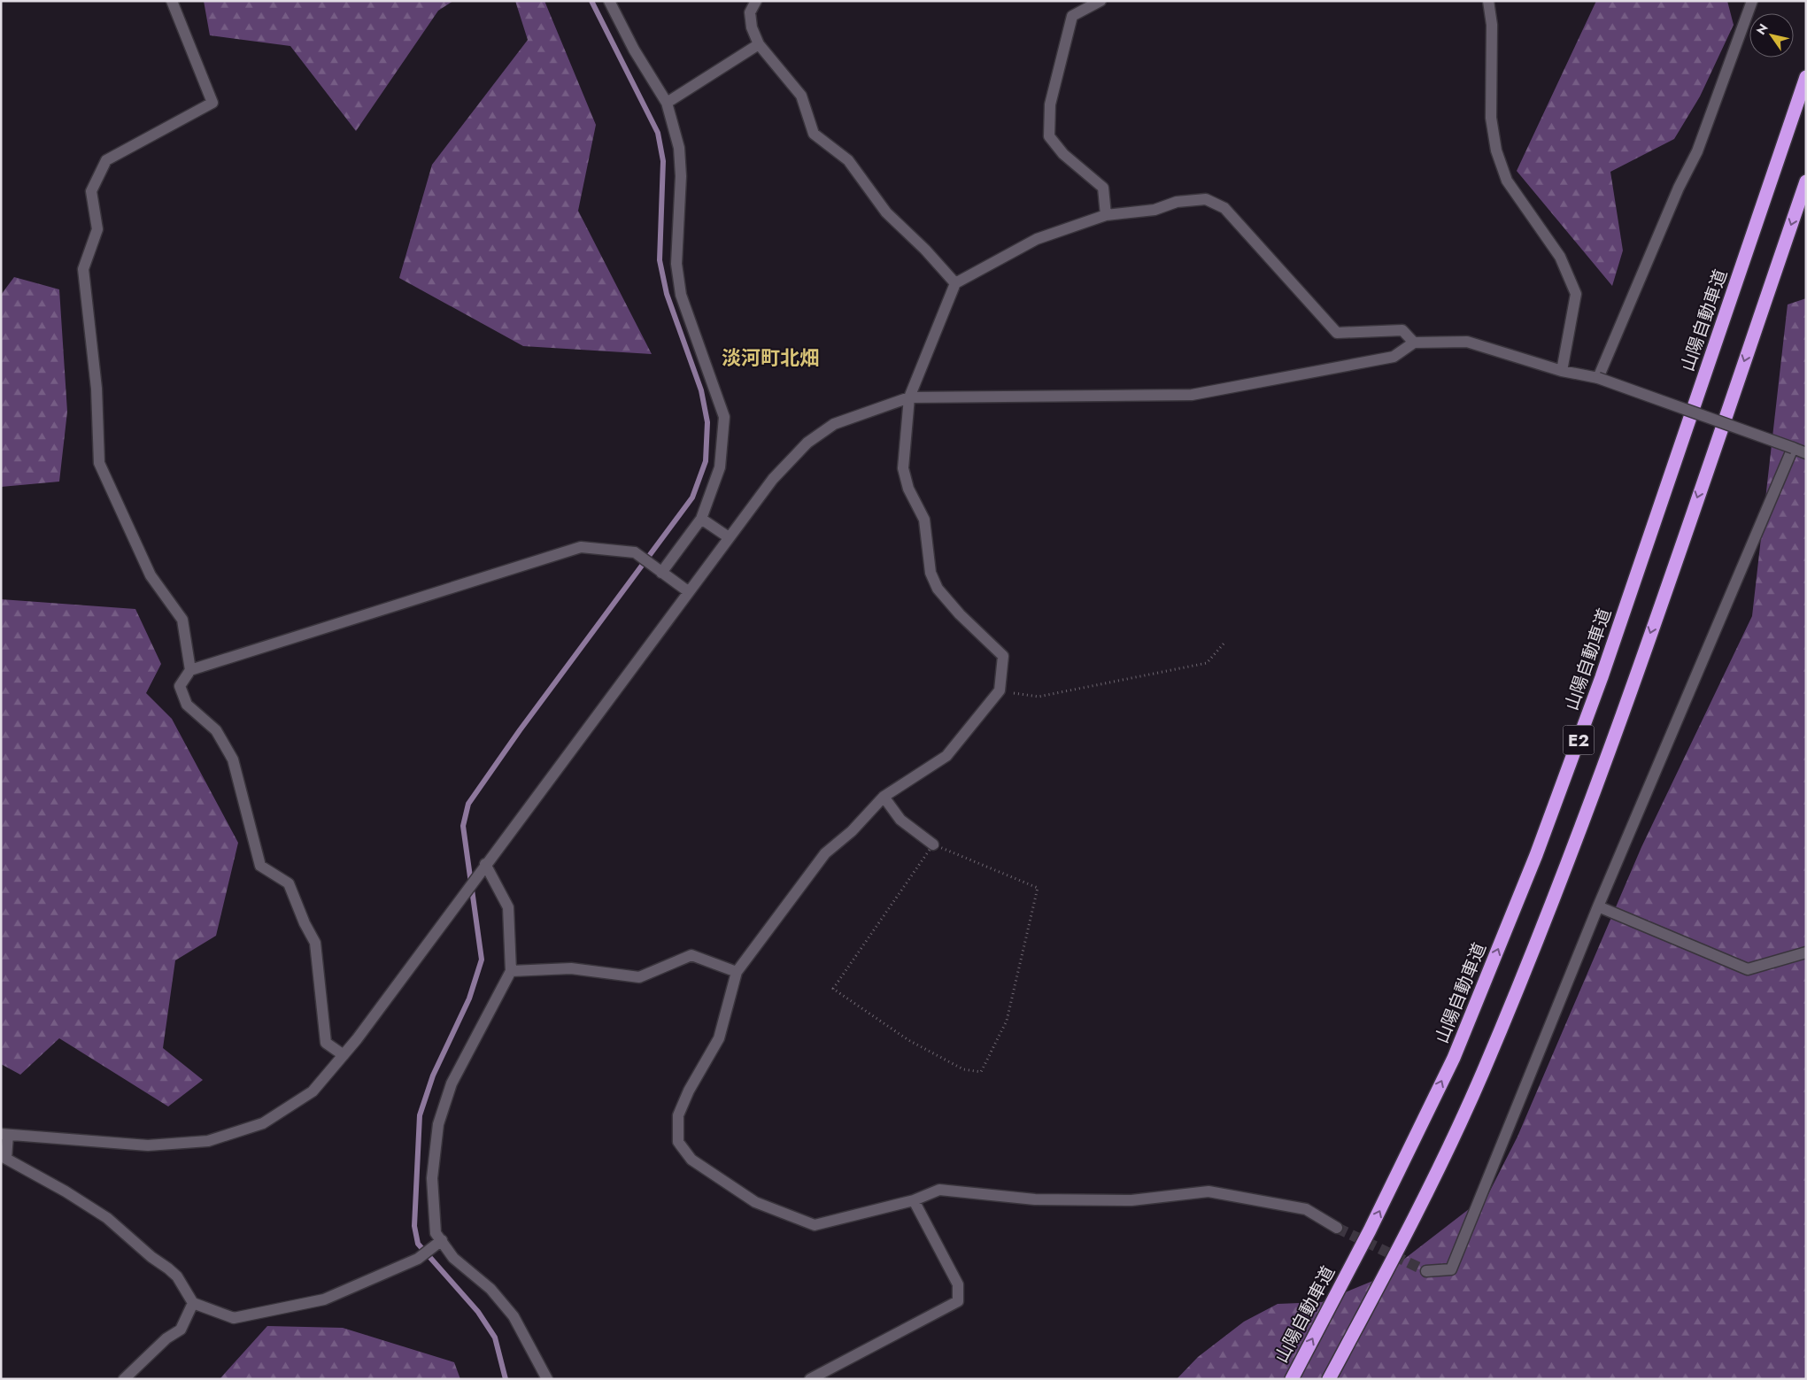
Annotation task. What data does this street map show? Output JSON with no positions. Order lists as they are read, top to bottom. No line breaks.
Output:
{"streets":{"highway":["山陽自動車道","E2"]},"districts":["淡河町北畑"],"north":"top left"}
